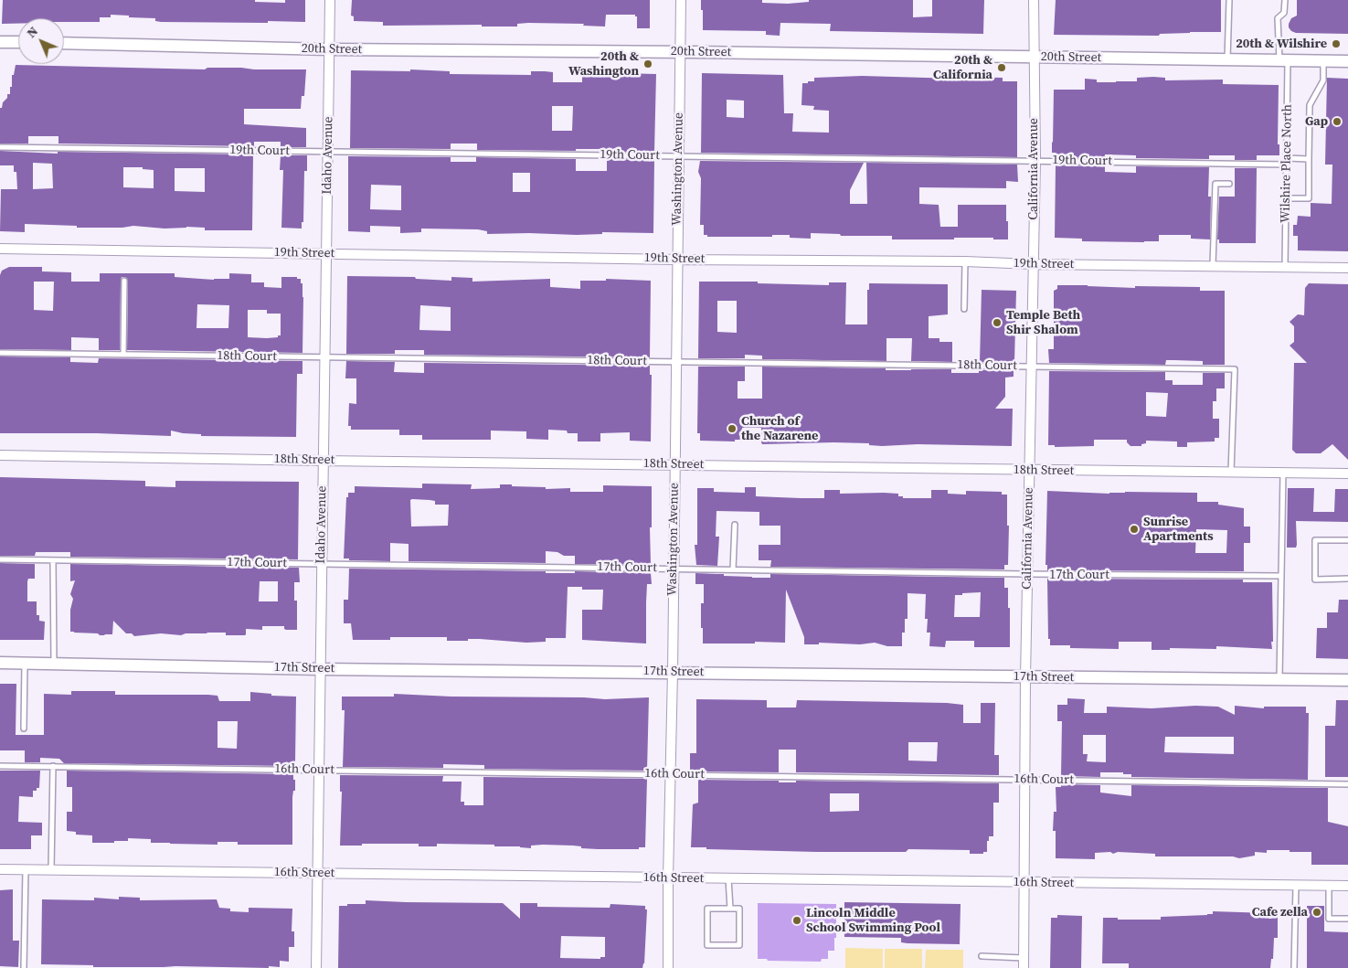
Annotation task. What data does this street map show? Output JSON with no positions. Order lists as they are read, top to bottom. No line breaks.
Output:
{"streets":{"street":["20th Street","Idaho Avenue","Washington Avenue","California Avenue","19th Street","18th Street","17th Street","16th Street"],"lane":["19th Court","Wilshire Place North","18th Court","17th Court","16th Court"]},"crossings":[["20th Street","Idaho Avenue"],["20th Street","Wilshire Place North"],["20th Street","Washington Avenue"],["20th Street","California Avenue"],["19th Court","Idaho Avenue"],["19th Court","Wilshire Place North"],["19th Court","Washington Avenue"],["19th Court","California Avenue"],["Idaho Avenue","19th Street"],["Idaho Avenue","18th Court"],["Idaho Avenue","18th Street"],["Idaho Avenue","17th Court"],["Idaho Avenue","17th Street"],["Idaho Avenue","16th Court"],["Idaho Avenue","16th Street"],["Wilshire Place North","19th Street"],["Washington Avenue","19th Street"],["Washington Avenue","18th Court"],["Washington Avenue","18th Street"],["Washington Avenue","17th Court"],["Washington Avenue","17th Street"],["Washington Avenue","16th Court"],["Washington Avenue","16th Street"],["California Avenue","19th Street"],["California Avenue","18th Court"],["California Avenue","18th Street"],["California Avenue","17th Court"],["California Avenue","17th Street"],["California Avenue","16th Court"],["California Avenue","16th Street"],["18th Court","18th Street"]],"places":["20th & Wilshire","20th & Washington","20th & California","Gap","Temple Beth Shir Shalom","Church of the Nazarene","Sunrise Apartments","Cafe zella","Lincoln Middle School Swimming Pool"],"north":"top left"}
